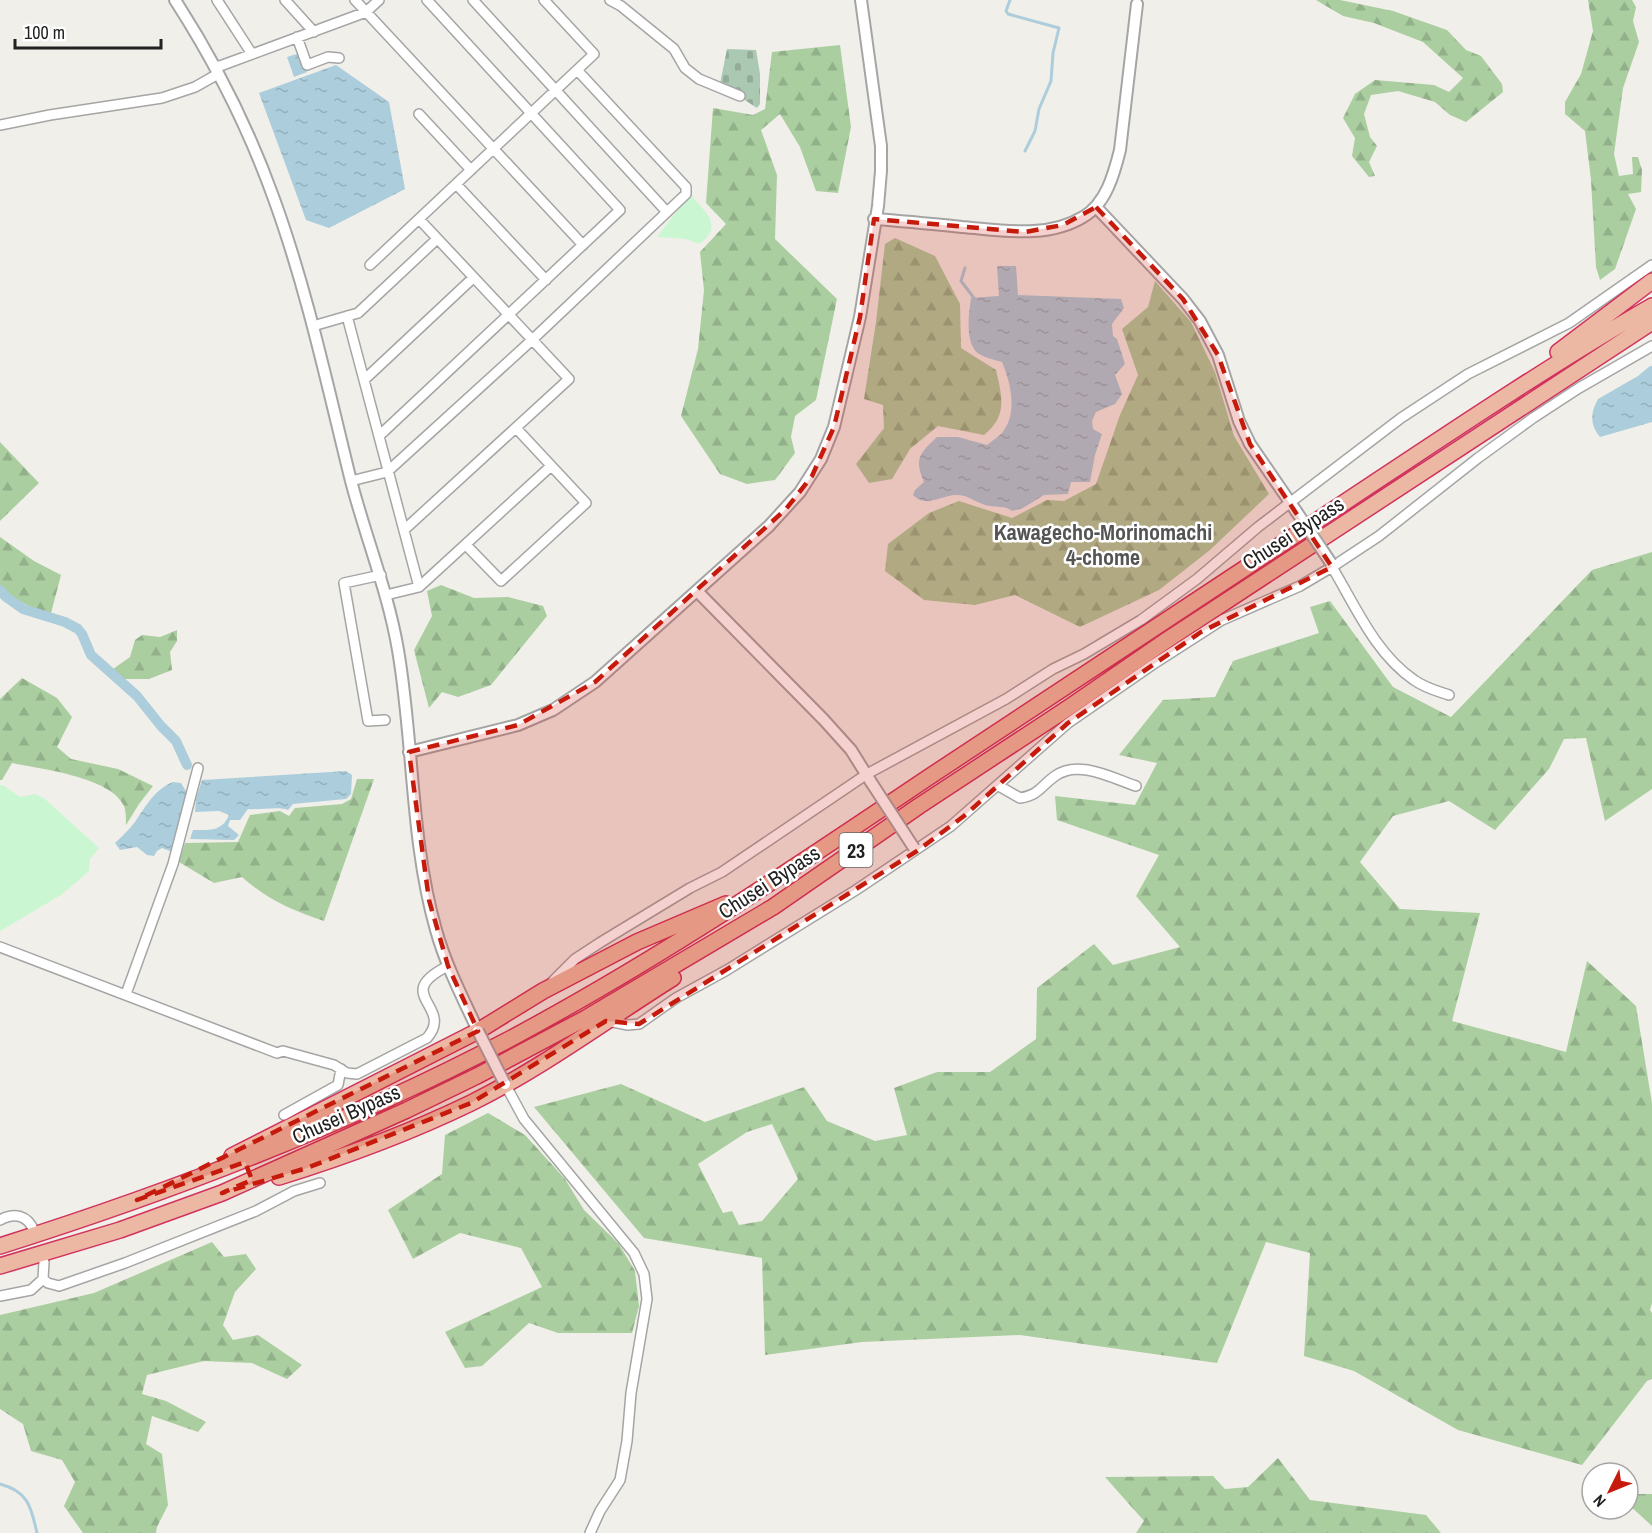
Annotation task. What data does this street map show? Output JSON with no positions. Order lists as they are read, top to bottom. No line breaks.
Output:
{"streets":{"highway":["Chusei Bypass","23"]},"districts":["Kawagecho-Morinomachi 4-chome"],"scale_bar":"100 m","north":"bottom left"}
